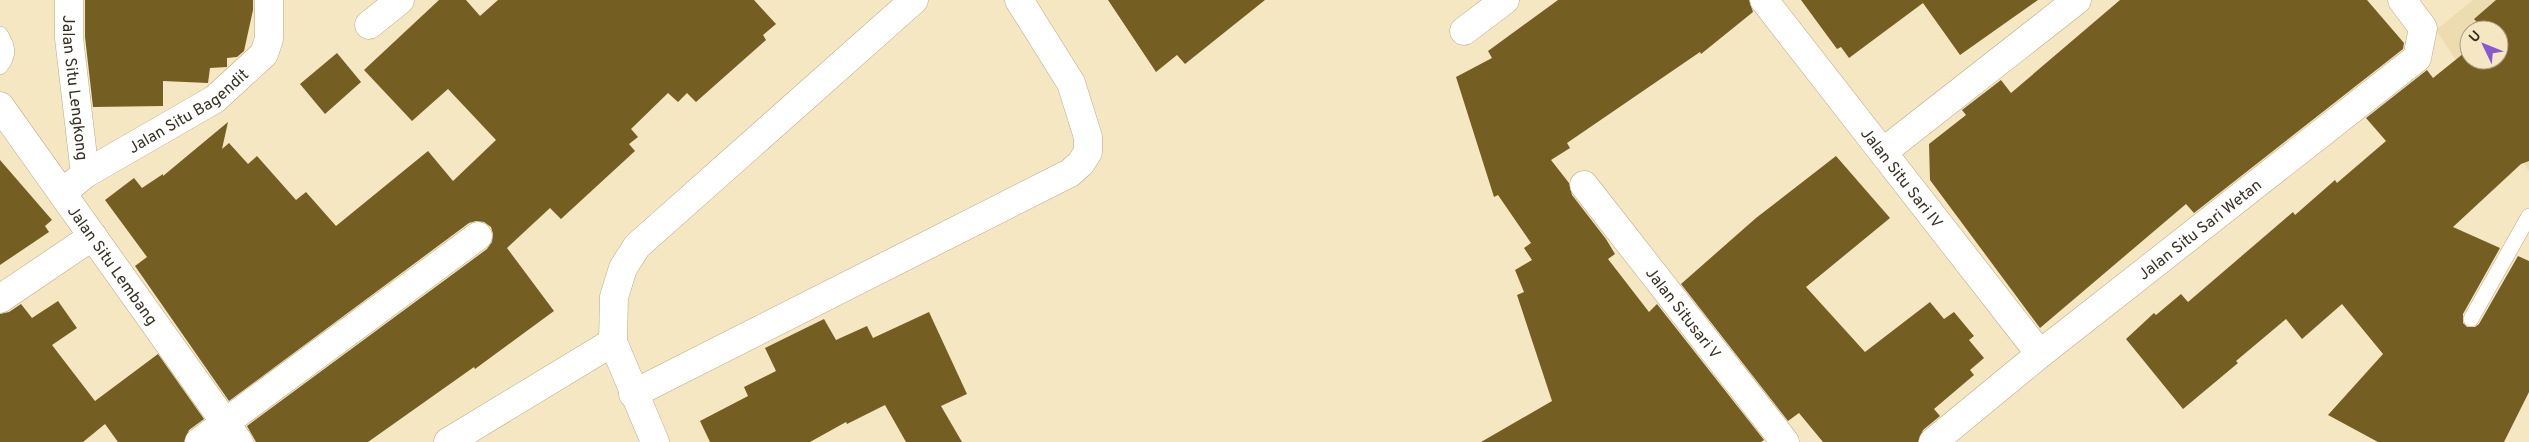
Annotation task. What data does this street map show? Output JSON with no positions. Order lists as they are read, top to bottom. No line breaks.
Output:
{"streets":{"street":["Jalan Situ Lengkong","Jalan Situ Bagendit","Jalan Situ Sari IV","Jalan Situ Sari Wetan","Jalan Situ Lembang","Jalan Situsari V"]},"crossings":[["Jalan Situ Lengkong","Jalan Situ Bagendit"],["Jalan Situ Bagendit","Jalan Situ Lembang"],["Jalan Situ Sari IV","Jalan Situ Sari Wetan"]],"north":"top left"}
